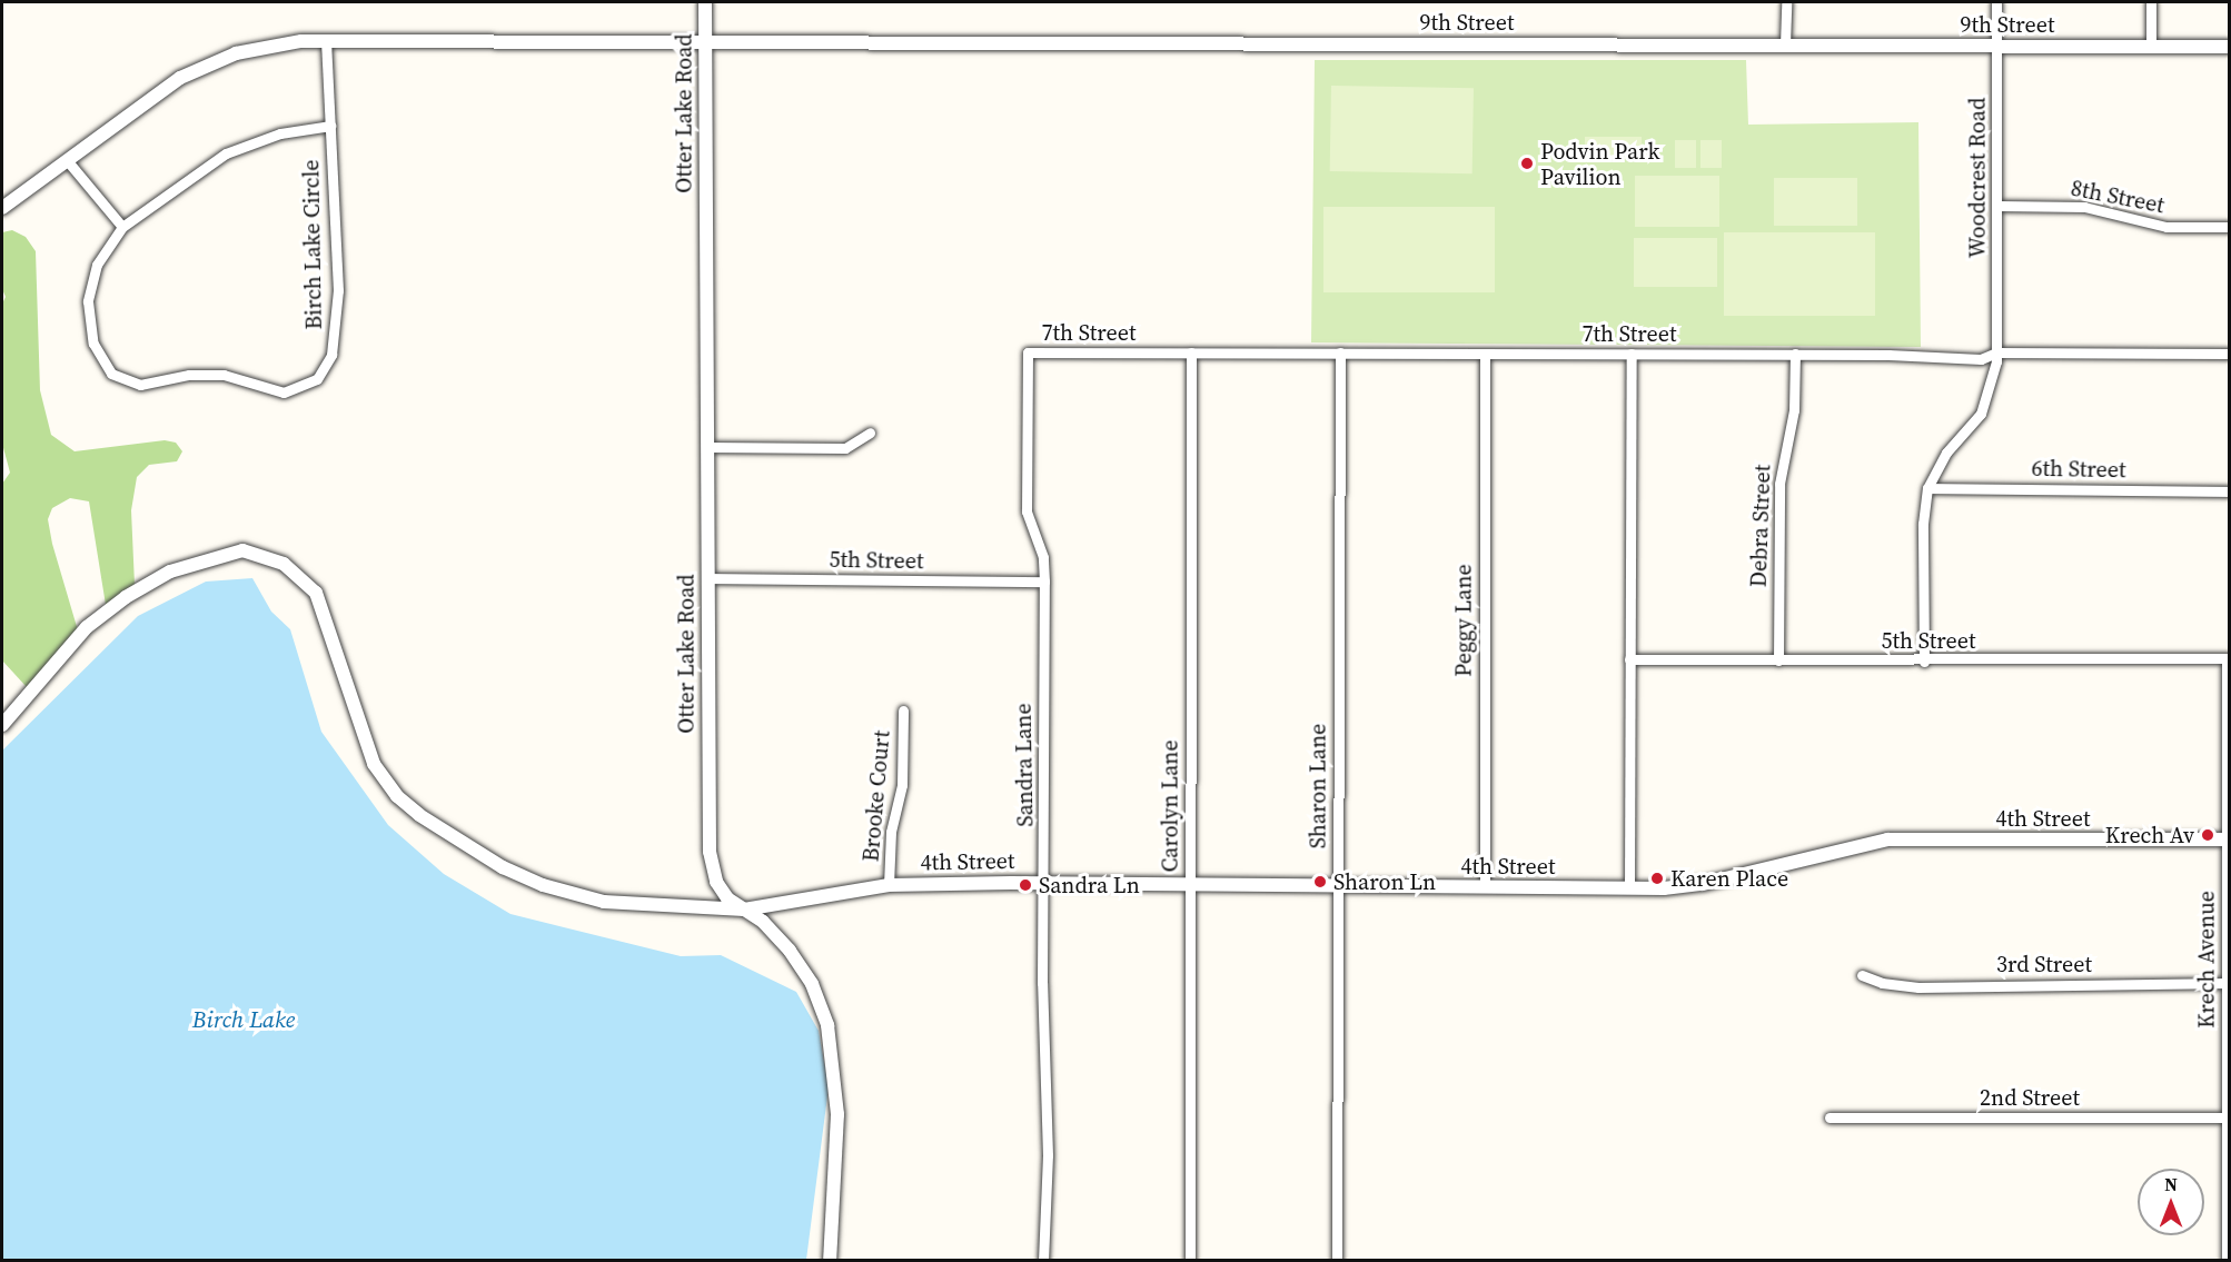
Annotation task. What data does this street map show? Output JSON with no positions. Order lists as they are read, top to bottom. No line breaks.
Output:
{"streets":{"street":["9th Street","Otter Lake Road","Woodcrest Road","8th Street","Birch Lake Circle","7th Street","6th Street","Debra Street","5th Street","Peggy Lane","Sandra Lane","Sharon Lane","Brooke Court","Carolyn Lane","4th Street","Krech Avenue","3rd Street","2nd Street"]},"crossings":[["9th Street","Otter Lake Road"],["9th Street","Woodcrest Road"],["9th Street","Birch Lake Circle"],["Otter Lake Road","5th Street"],["Otter Lake Road","4th Street"],["Woodcrest Road","8th Street"],["Woodcrest Road","7th Street"],["Woodcrest Road","6th Street"],["7th Street","Debra Street"],["7th Street","Peggy Lane"],["7th Street","Sandra Lane"],["7th Street","Sharon Lane"],["7th Street","Carolyn Lane"],["Debra Street","5th Street"],["5th Street","Sandra Lane"],["5th Street","Krech Avenue"],["Peggy Lane","4th Street"],["Sandra Lane","4th Street"],["Sharon Lane","4th Street"],["Brooke Court","4th Street"],["Carolyn Lane","4th Street"],["4th Street","Krech Avenue"],["Krech Avenue","3rd Street"],["Krech Avenue","2nd Street"]],"water":["Birch Lake"],"places":["Podvin Park Pavilion","Krech Av","Karen Place","Sharon Ln","Sandra Ln"],"north":"top"}
